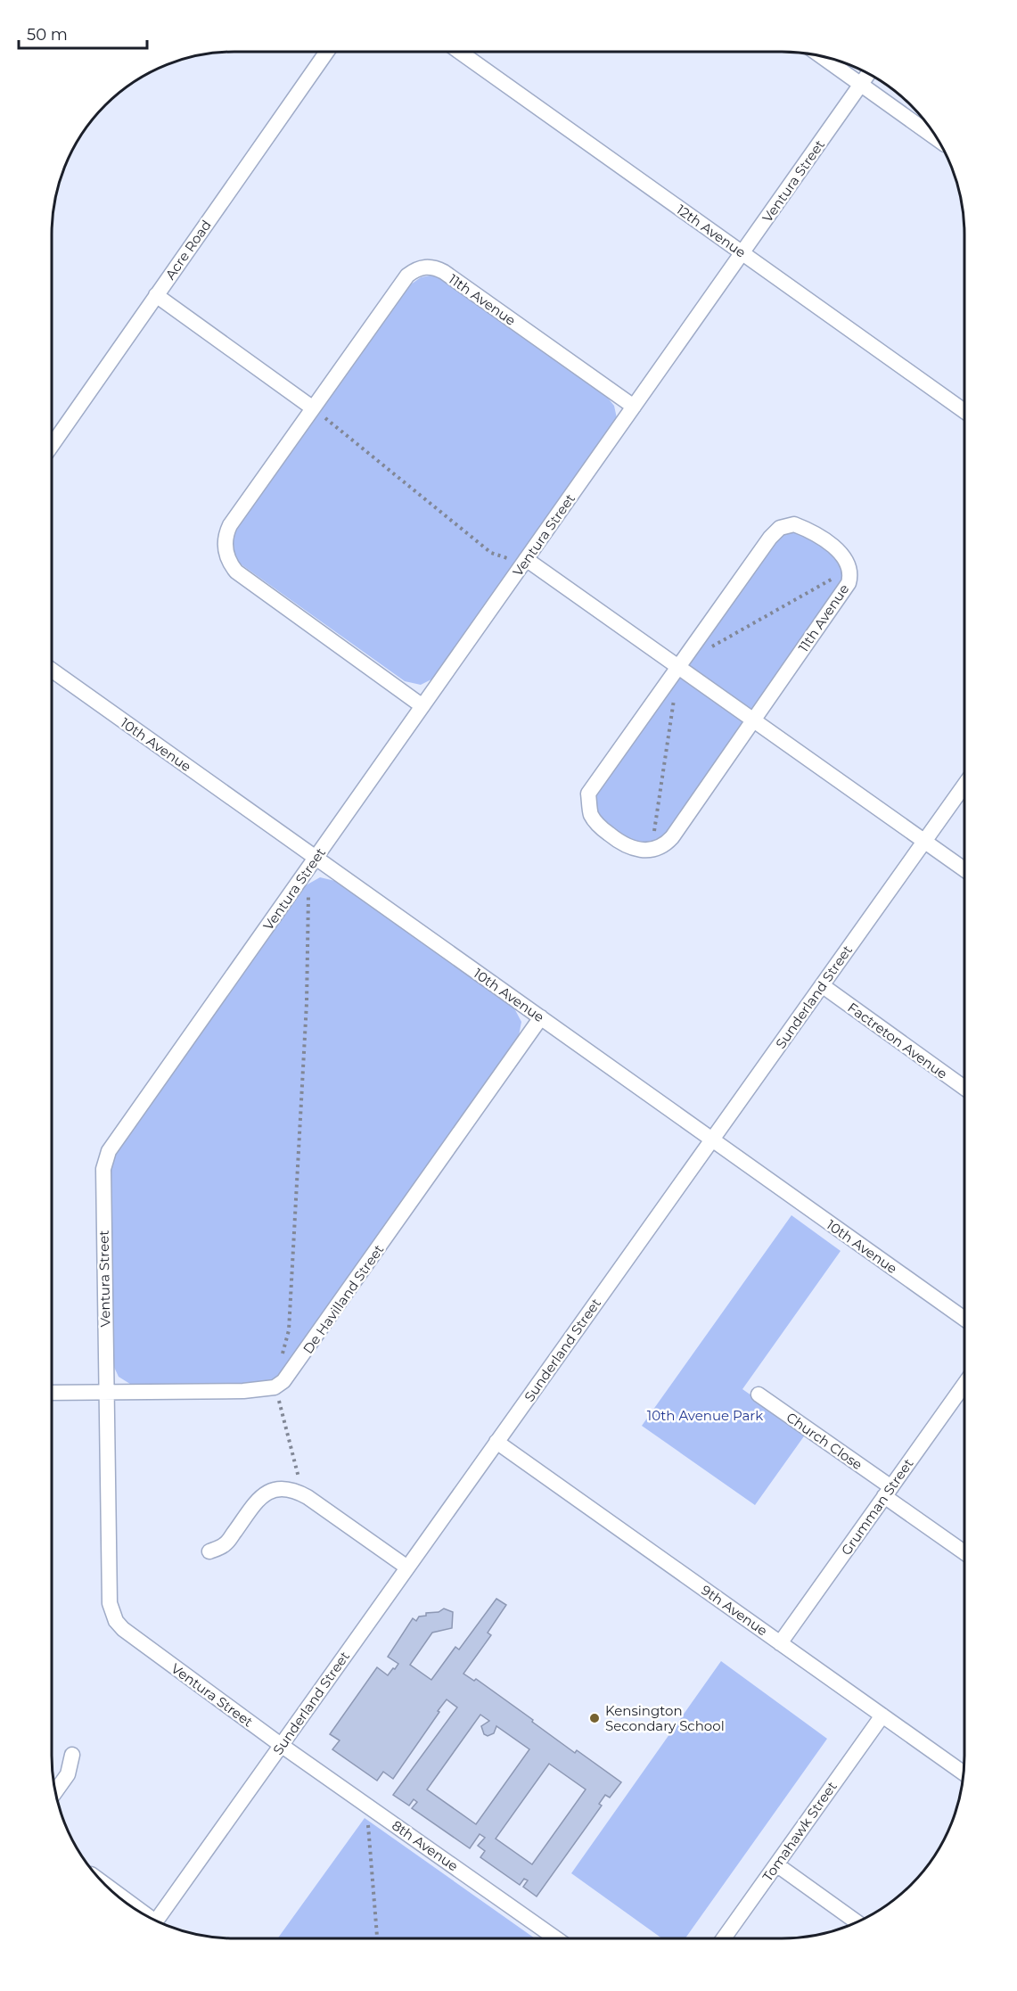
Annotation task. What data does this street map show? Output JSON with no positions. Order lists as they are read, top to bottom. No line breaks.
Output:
{"streets":{"street":["Ventura Street","12th Avenue","Acre Road","11th Avenue","10th Avenue","Sunderland Street","Factreton Avenue","De Havilland Street","Church Close","Grumman Street","9th Avenue","Tomahawk Street","8th Avenue"]},"crossings":[["Ventura Street","12th Avenue"],["Ventura Street","11th Avenue"],["Ventura Street","10th Avenue"],["Ventura Street","Sunderland Street"],["Ventura Street","8th Avenue"],["10th Avenue","Sunderland Street"],["10th Avenue","De Havilland Street"],["Sunderland Street","Factreton Avenue"],["Sunderland Street","9th Avenue"],["Sunderland Street","8th Avenue"],["Church Close","Grumman Street"],["Grumman Street","9th Avenue"],["9th Avenue","Tomahawk Street"]],"parks":["10th Avenue Park"],"places":["Kensington Secondary School"],"scale_bar":"50 m"}
